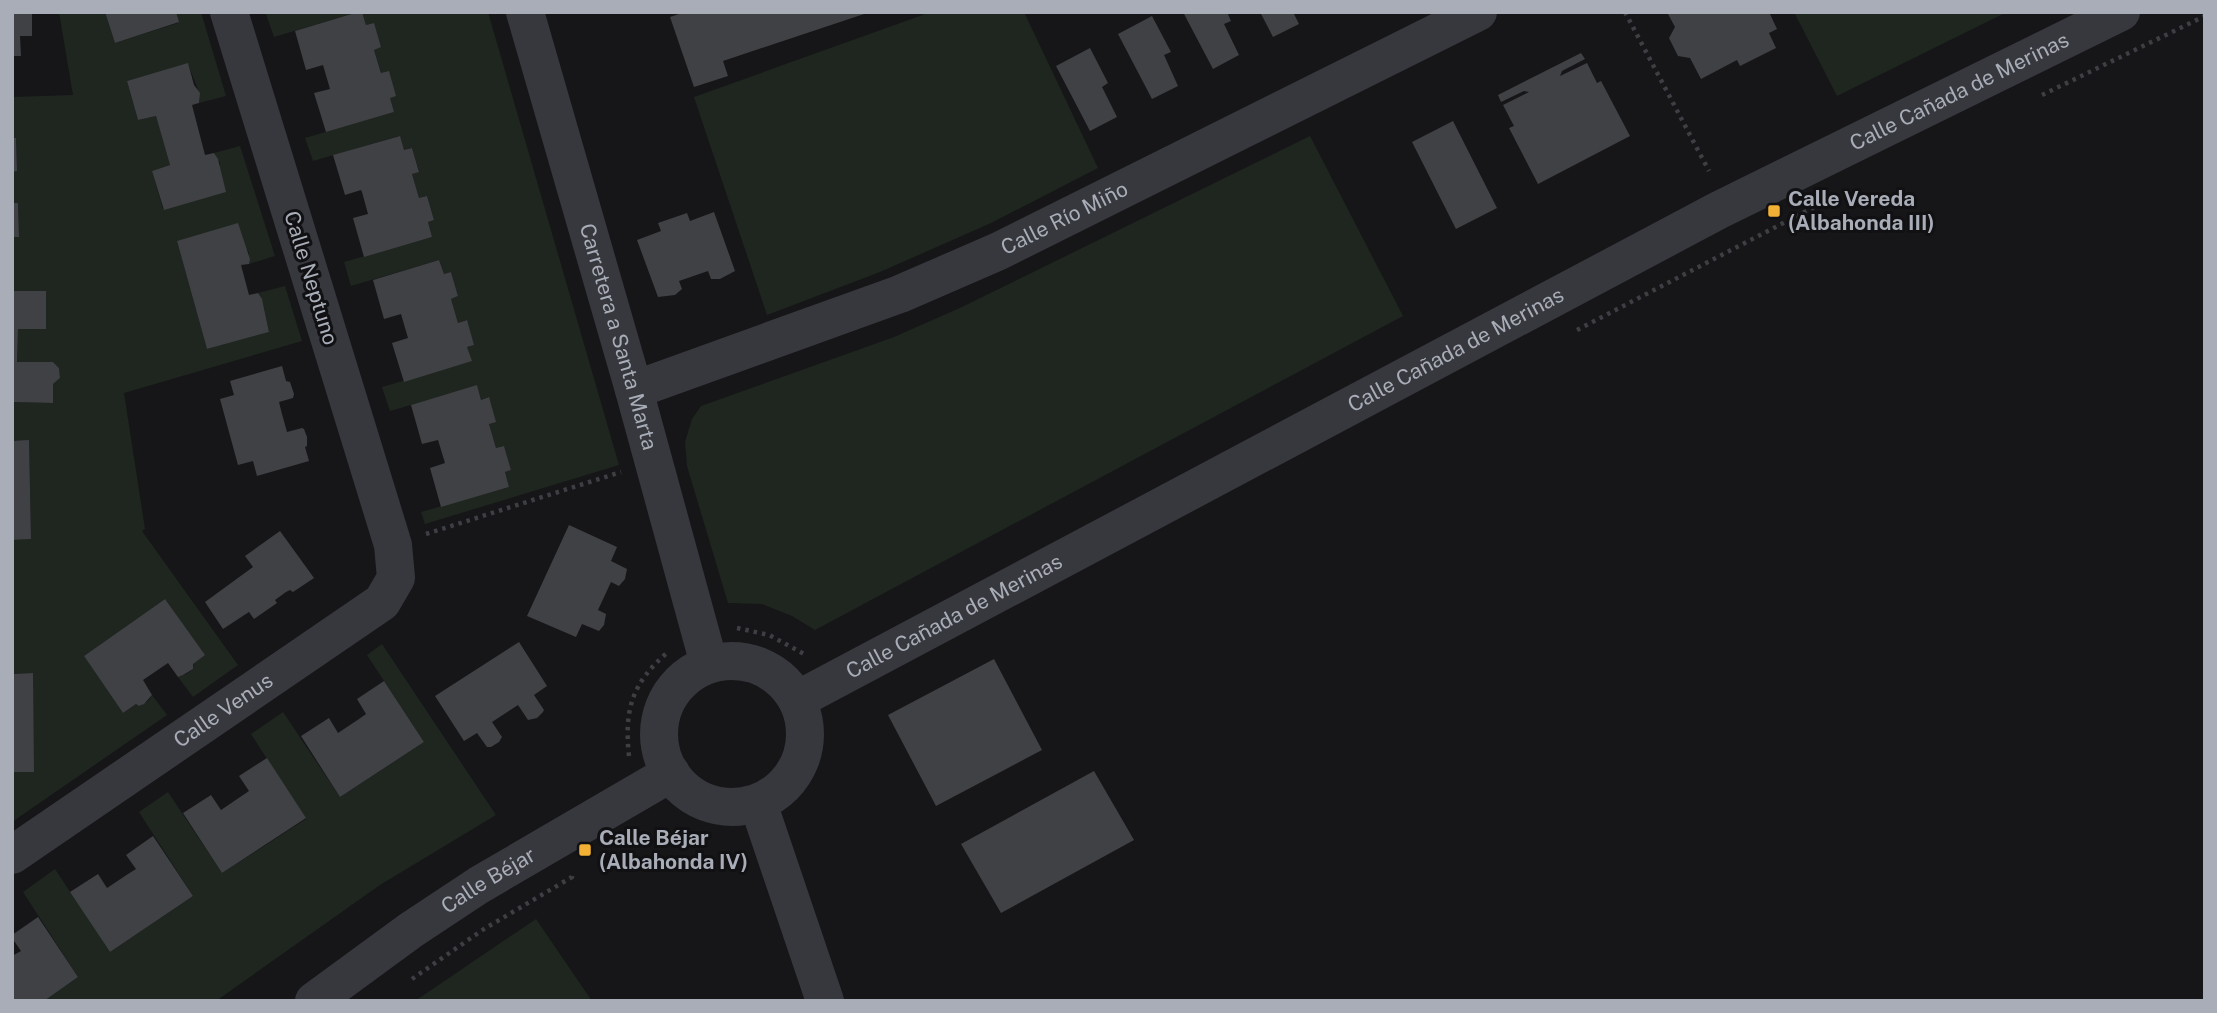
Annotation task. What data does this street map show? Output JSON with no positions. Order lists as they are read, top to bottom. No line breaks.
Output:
{"streets":{"street":["Calle Cañada de Merinas","Calle Río Miño","Calle Neptuno","Carretera a Santa Marta","Calle Venus","Calle Béjar"]},"crossings":[["Calle Cañada de Merinas","Carretera a Santa Marta"],["Calle Cañada de Merinas","Calle Béjar"],["Calle Río Miño","Carretera a Santa Marta"],["Calle Neptuno","Calle Venus"],["Carretera a Santa Marta","Calle Béjar"]],"places":{"transit":["Calle Vereda (Albahonda III)","Calle Béjar (Albahonda IV)"]}}
